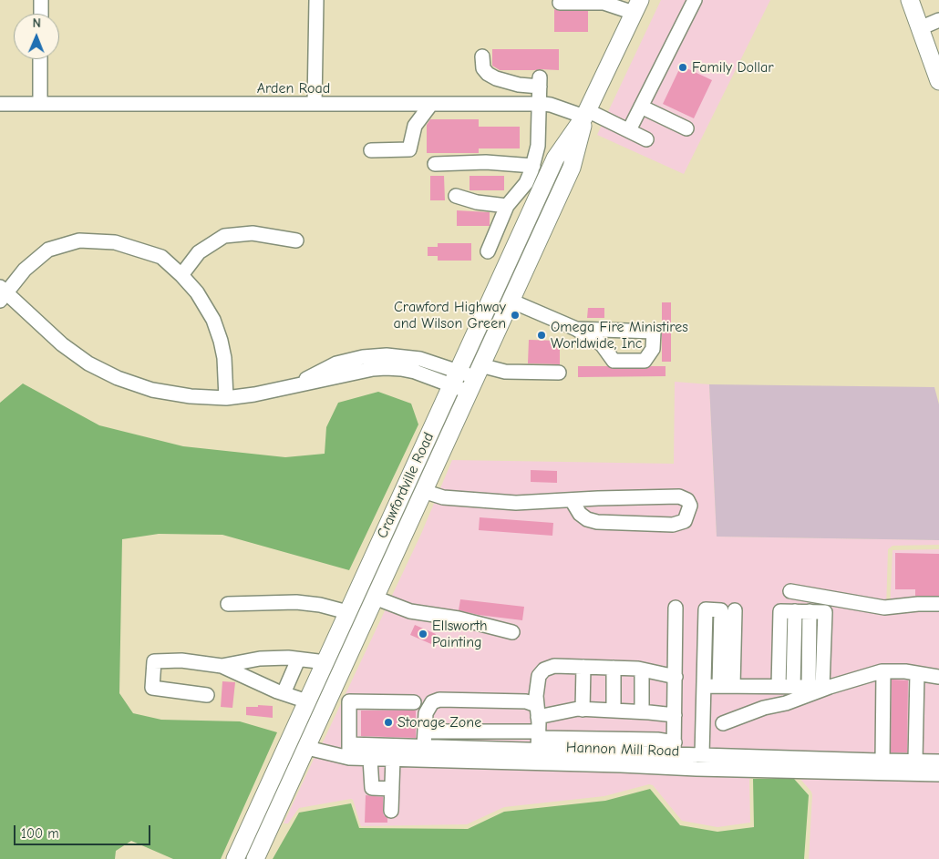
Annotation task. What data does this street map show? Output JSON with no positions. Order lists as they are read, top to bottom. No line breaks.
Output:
{"streets":{"main road":["Crawfordville Road"],"street":["Arden Road","Hannon Mill Road"]},"crossings":[["Arden Road","Crawfordville Road"],["Crawfordville Road","Hannon Mill Road"]],"places":["Family Dollar","Crawford Highway and Wilson Green","Omega Fire Ministires Worldwide, Inc","Ellsworth Painting","Storage Zone"],"scale_bar":"100 m","north":"top"}
